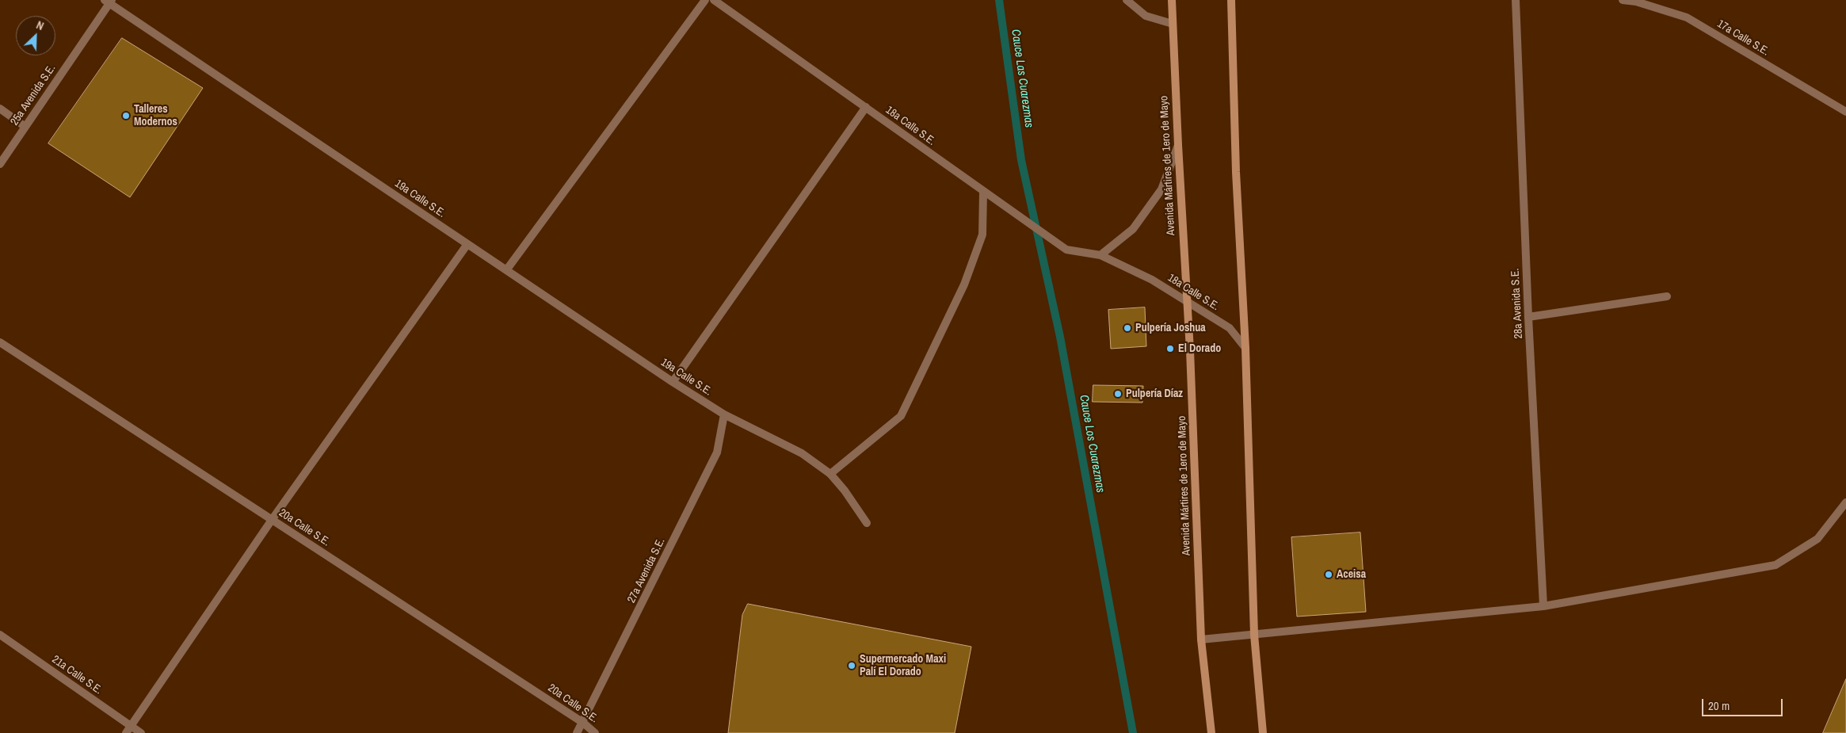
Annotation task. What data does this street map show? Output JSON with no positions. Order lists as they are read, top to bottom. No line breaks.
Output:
{"streets":{"main road":["Avenida Mártires de 1ero de Mayo"],"street":["17a Calle S.E.","25a Avenida S.E.","18a Calle S.E.","19a Calle S.E.","28a Avenida S.E.","20a Calle S.E.","27a Avenida S.E.","21a Calle S.E."]},"crossings":[["25a Avenida S.E.","19a Calle S.E."],["18a Calle S.E.","Avenida Mártires de 1ero de Mayo"],["19a Calle S.E.","27a Avenida S.E."],["20a Calle S.E.","27a Avenida S.E."]],"water":["Cauce Las Cuarezmas","Cauce Los Cuarezmas"],"places":["Talleres Modernos","Pulpería Joshua","El Dorado","Pulpería Díaz","Aceisa","Supermercado Maxi Palí El Dorado"],"scale_bar":"20 m","north":"top right"}
